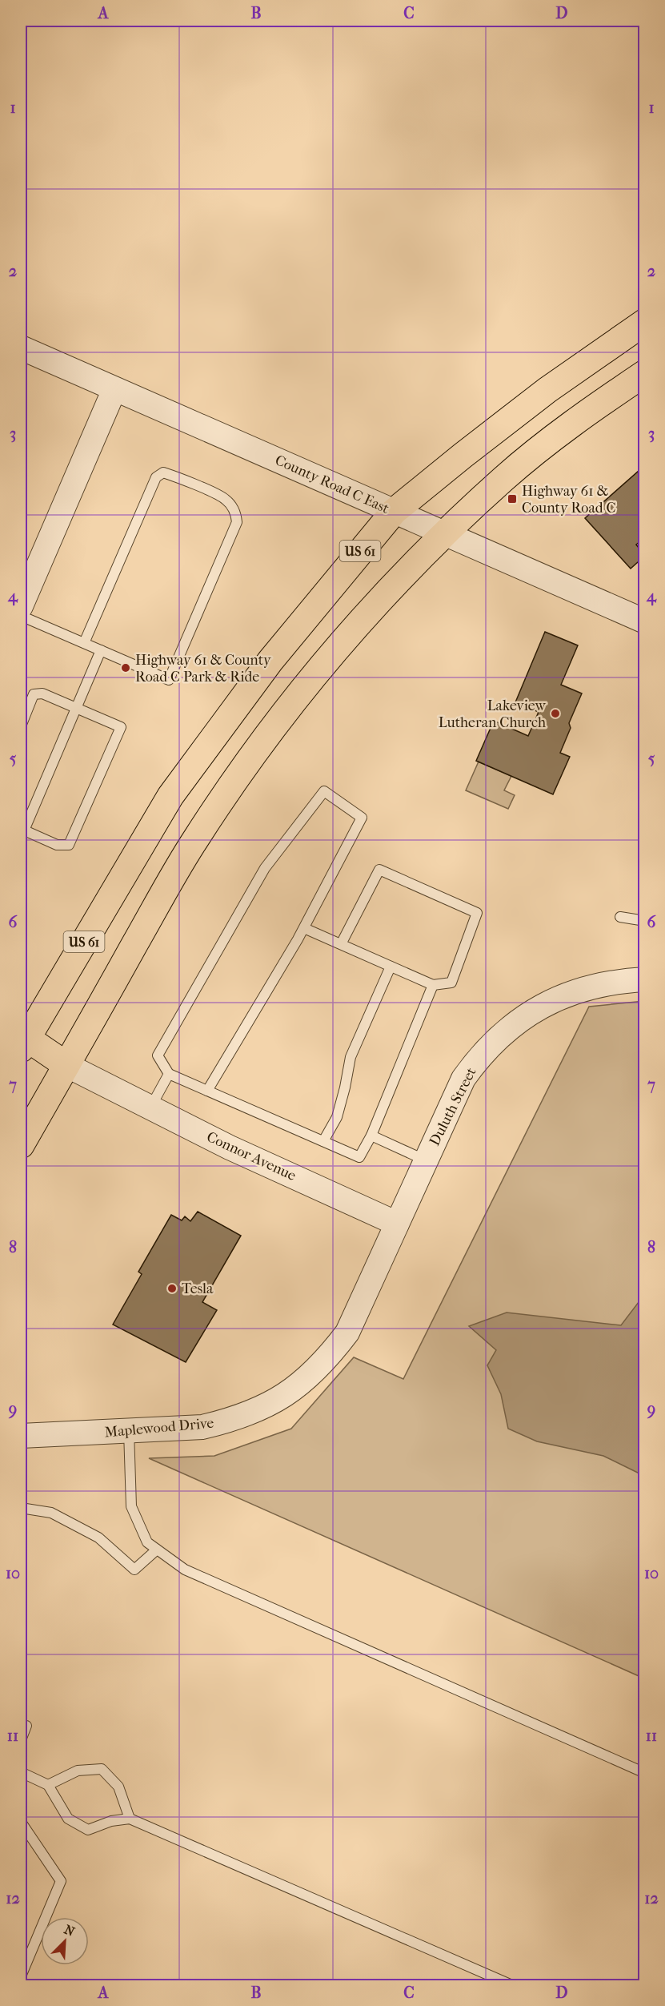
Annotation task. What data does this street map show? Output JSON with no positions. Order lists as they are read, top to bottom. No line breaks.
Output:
{"streets":{"main road":["US 61","Connor Avenue"],"street":["County Road C East","Duluth Street","Maplewood Drive"]},"crossings":[["County Road C East","US 61"],["US 61","Connor Avenue"],["Duluth Street","Connor Avenue"],["Duluth Street","Maplewood Drive"],["Connor Avenue","Maplewood Drive"]],"places":{"transit":["Highway 61 & County Road C"],"other":["Highway 61 & County Road C Park & Ride","Lakeview Lutheran Church","Tesla"]},"north":"top right","grid":{"columns":["A","B","C","D"],"rows":["1","2","3","4","5","6","7","8","9","10","11","12"]}}
